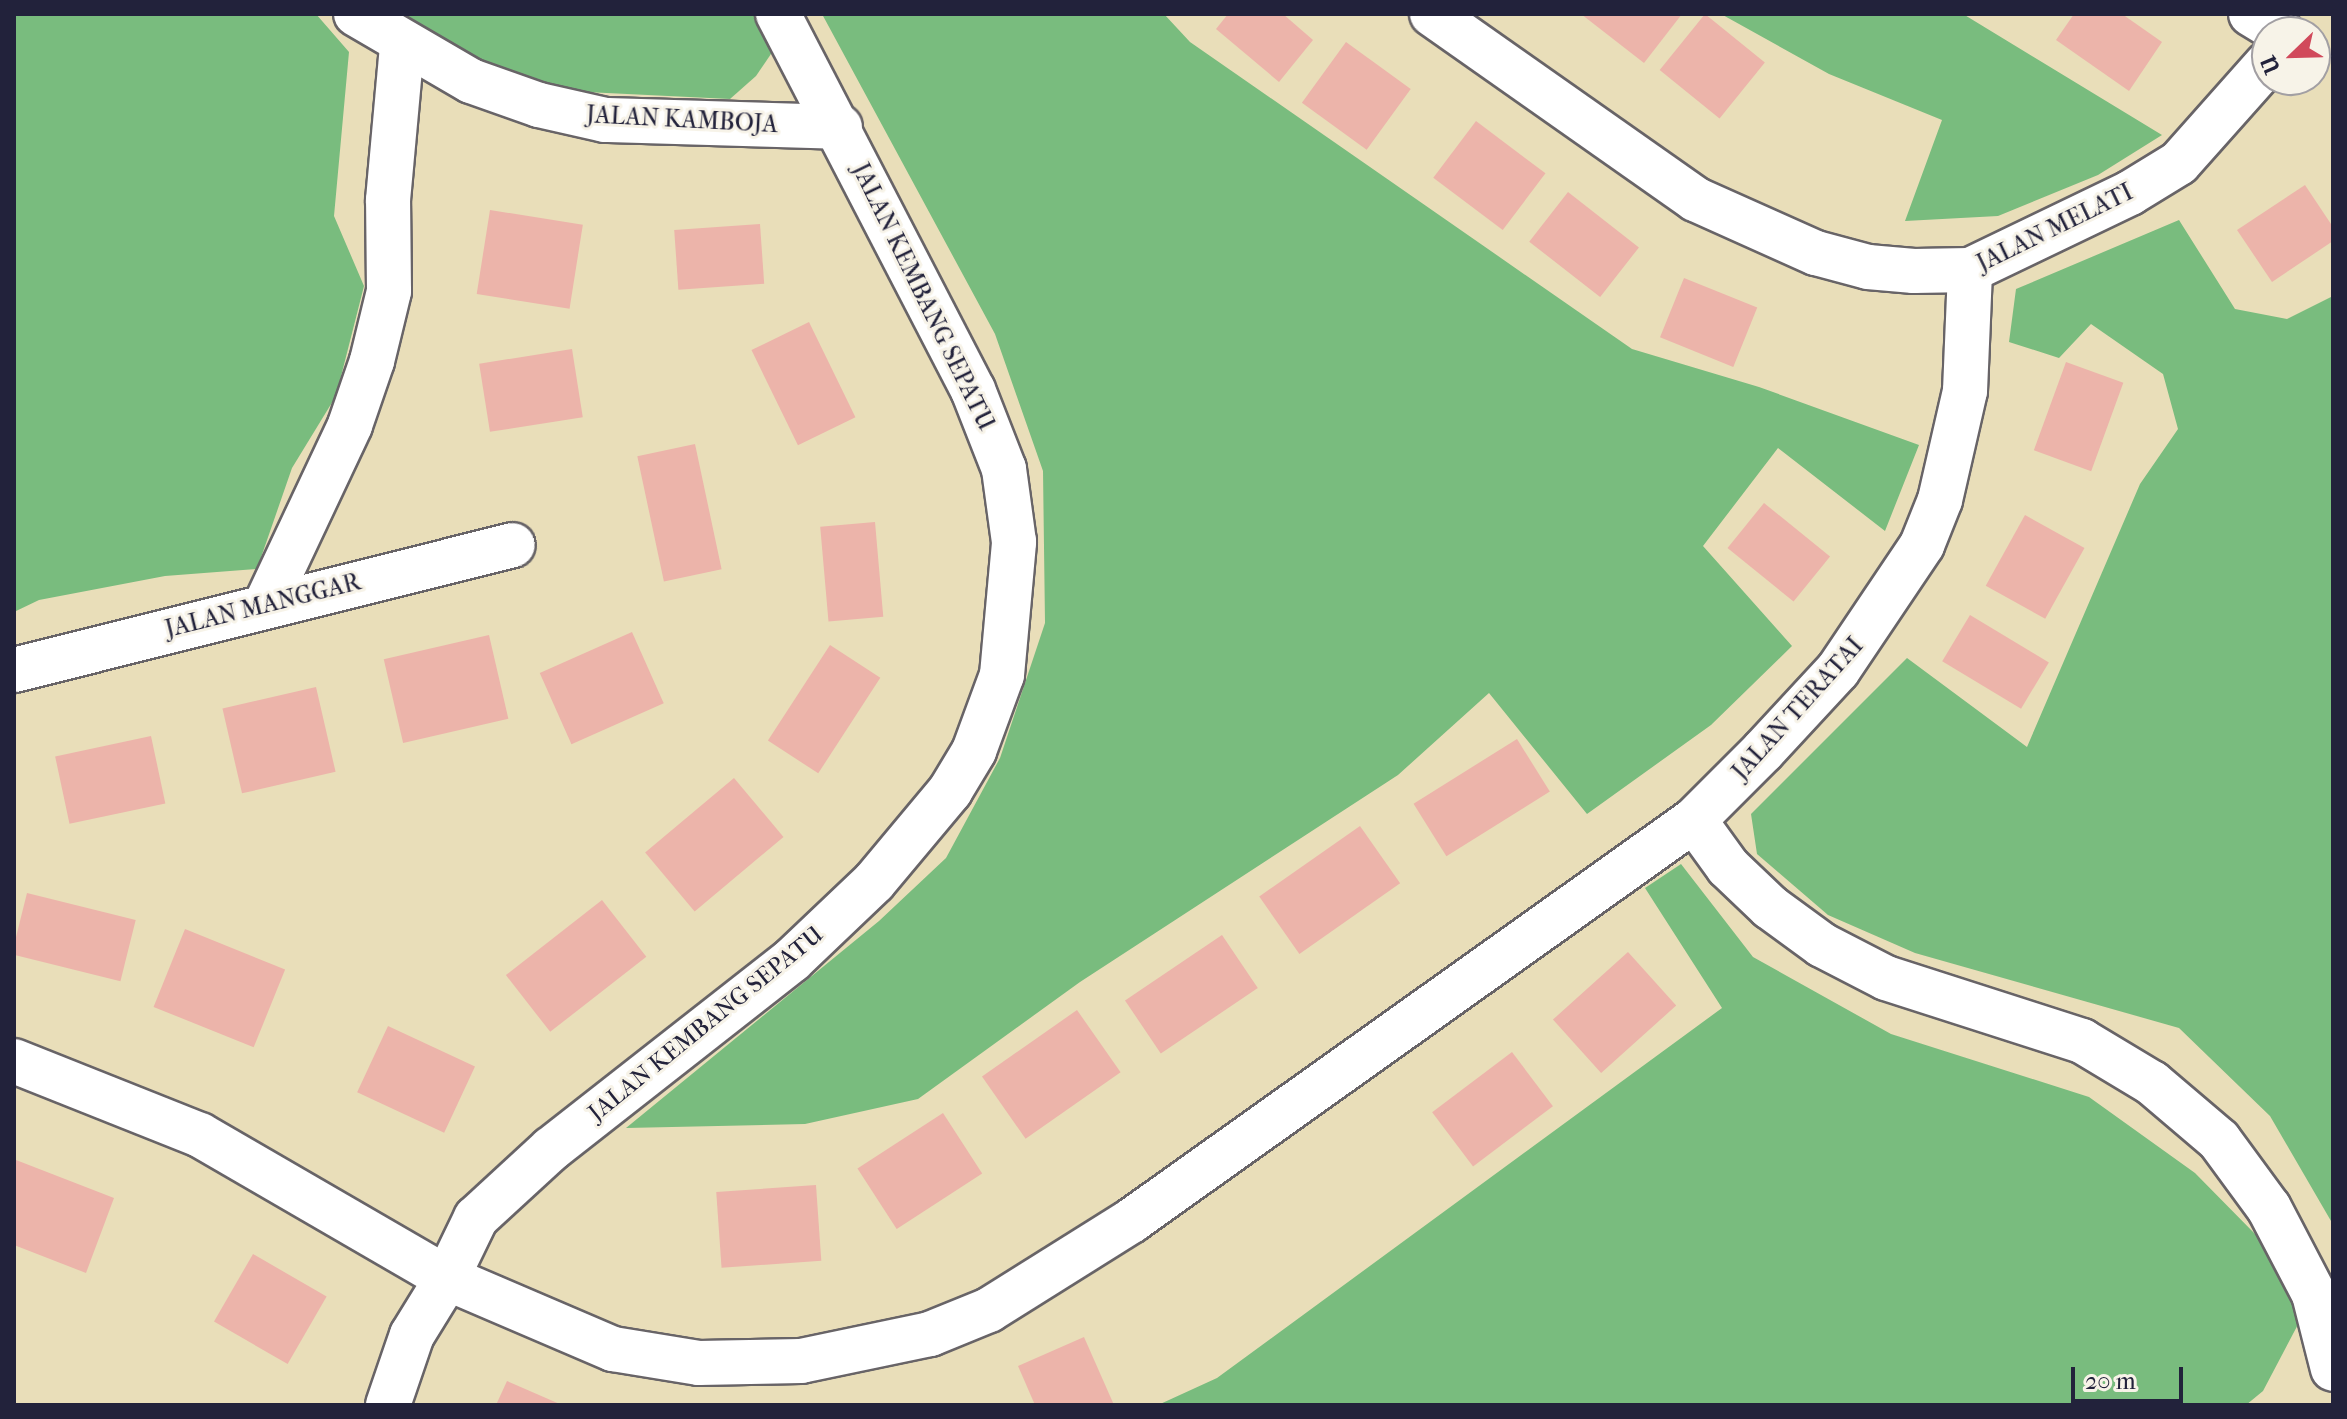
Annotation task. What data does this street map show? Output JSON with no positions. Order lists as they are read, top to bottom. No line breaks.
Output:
{"streets":{"street":["JALAN KAMBOJA","JALAN MELATI","JALAN KEMBANG SEPATU","JALAN MANGGAR","JALAN TERATAI"]},"crossings":[["JALAN KAMBOJA","JALAN KEMBANG SEPATU"],["JALAN MELATI","JALAN TERATAI"],["JALAN KEMBANG SEPATU","JALAN TERATAI"]],"scale_bar":"20 m","north":"bottom left"}
